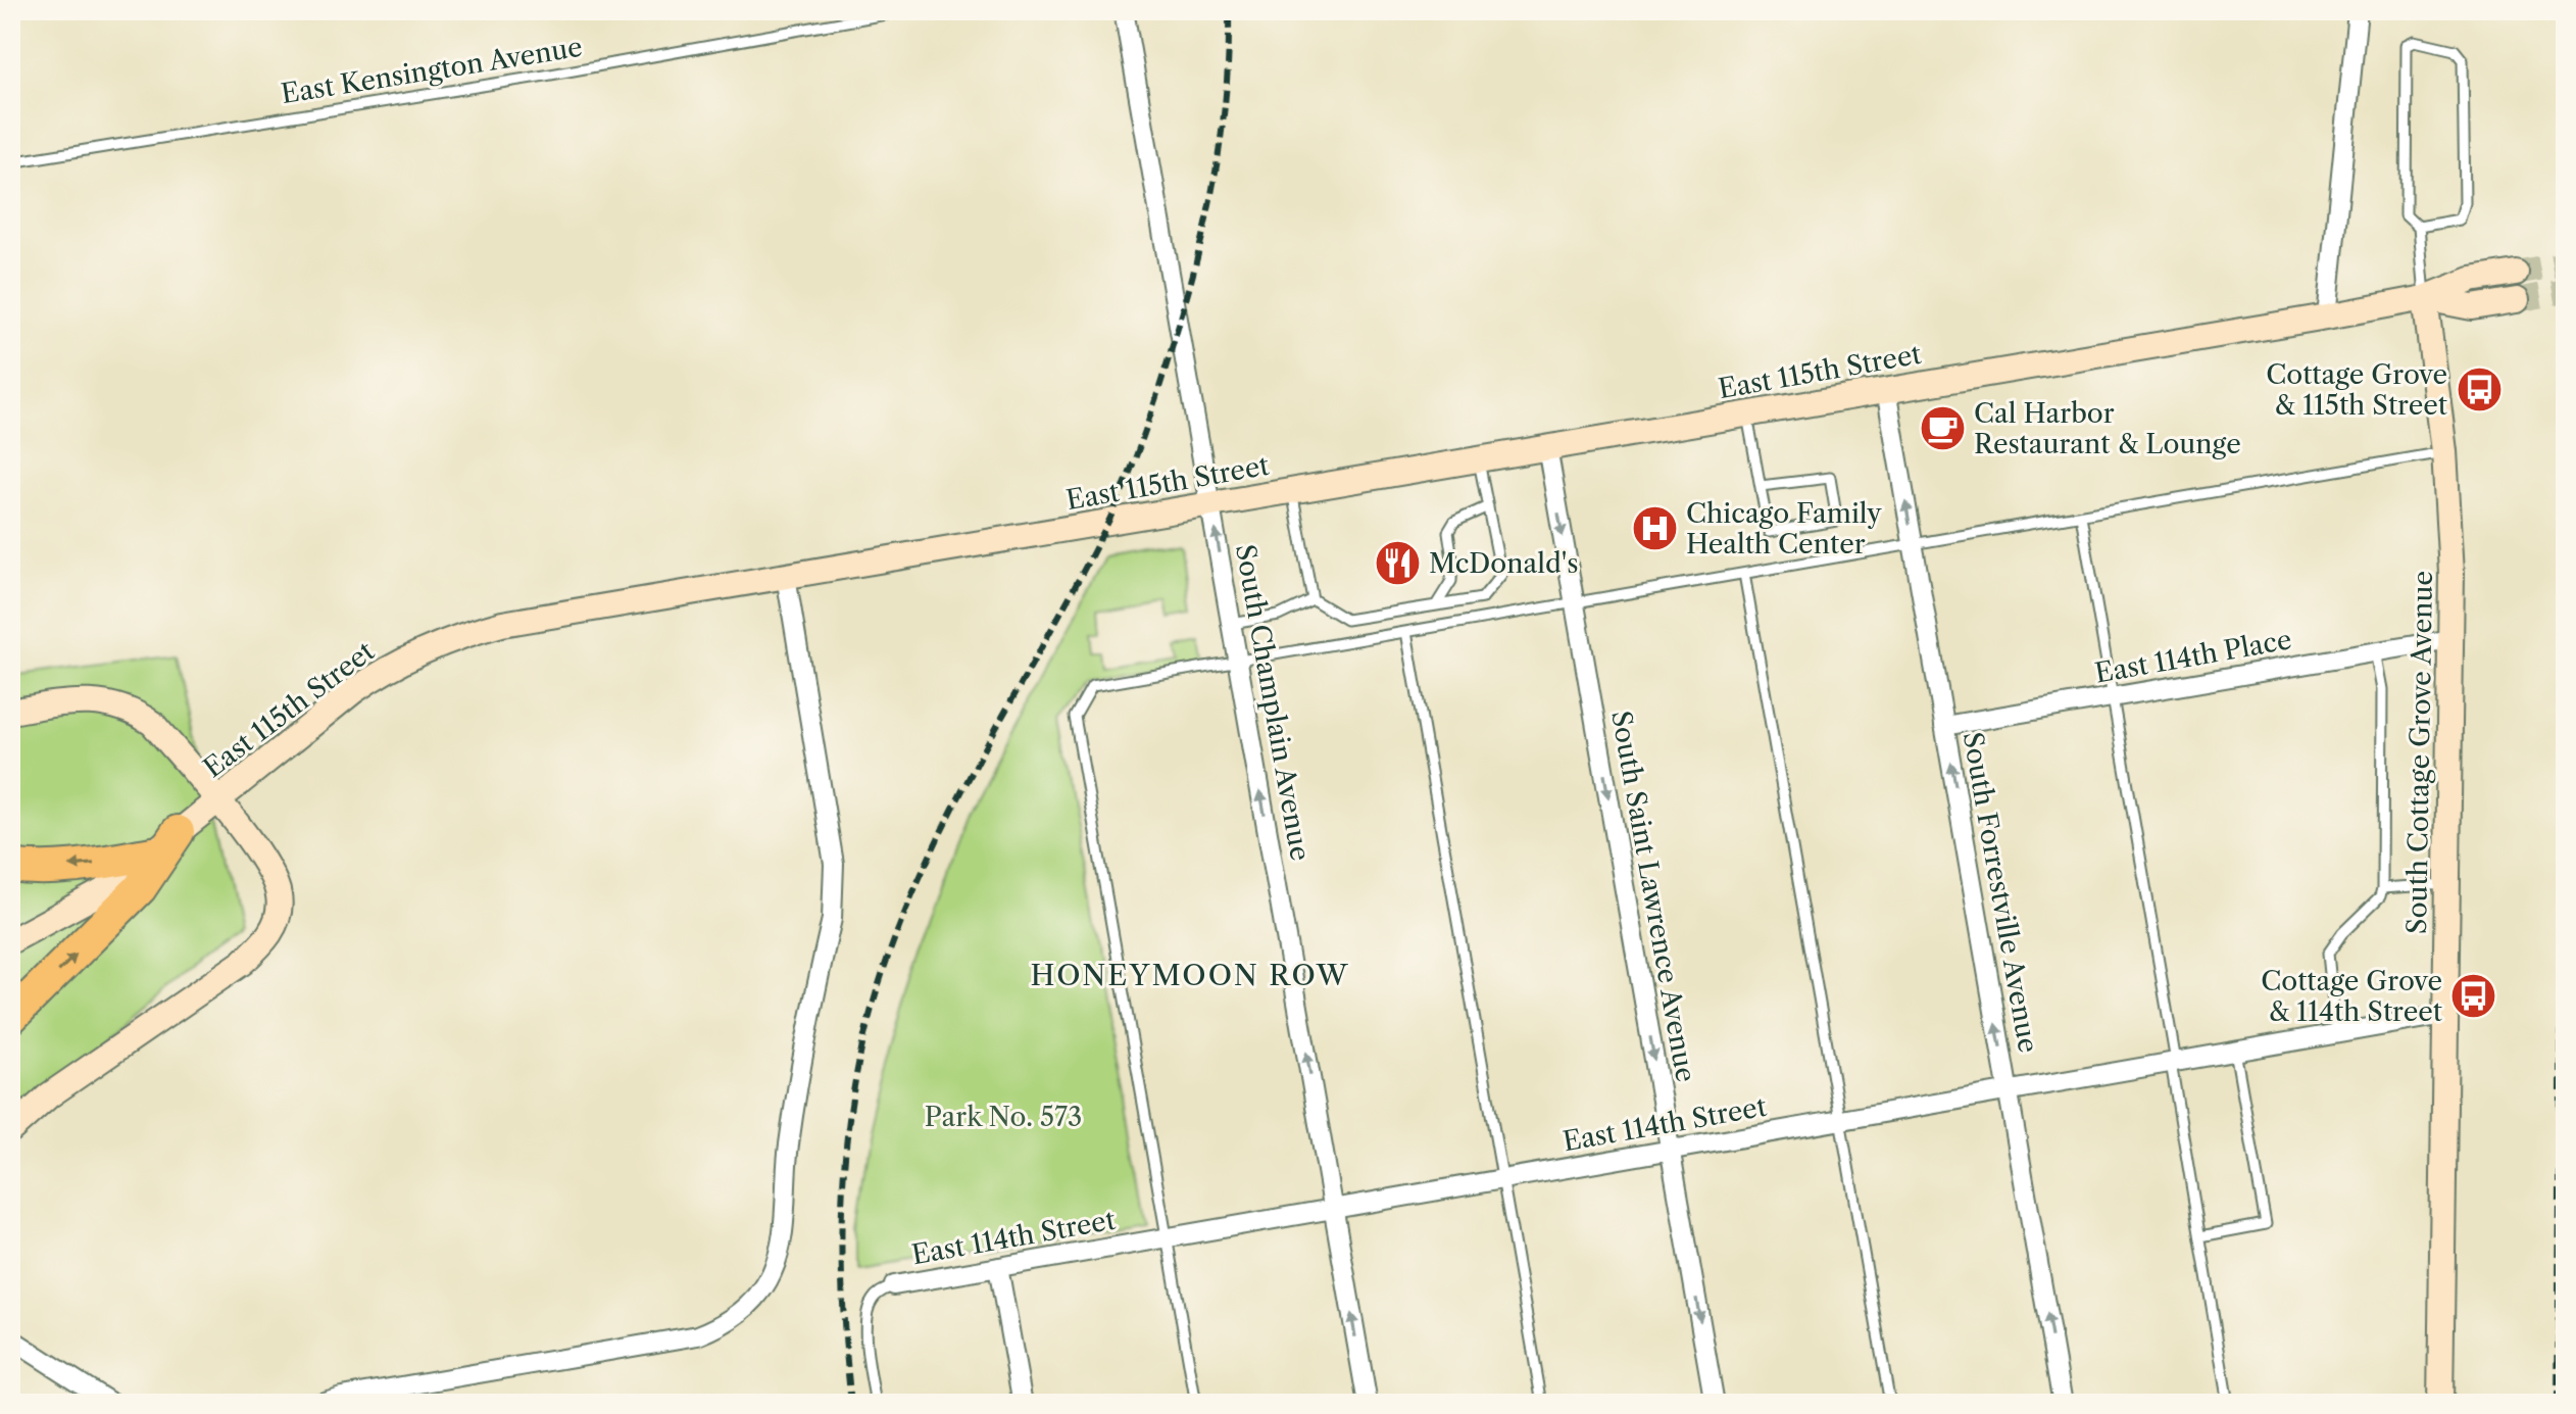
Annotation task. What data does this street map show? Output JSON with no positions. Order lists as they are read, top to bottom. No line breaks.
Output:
{"streets":{"street":["East 115th Street","East 114th Place","South Champlain Avenue","South Cottage Grove Avenue","South Forrestville Avenue","South Saint Lawrence Avenue","East 114th Street"],"lane":["East Kensington Avenue"]},"crossings":[["East 115th Street","South Champlain Avenue"],["East 115th Street","South Cottage Grove Avenue"],["East 115th Street","South Forrestville Avenue"],["East 115th Street","South Saint Lawrence Avenue"],["East 114th Place","South Cottage Grove Avenue"],["East 114th Place","South Forrestville Avenue"],["South Champlain Avenue","East 114th Street"],["South Cottage Grove Avenue","East 114th Street"],["South Forrestville Avenue","East 114th Street"],["South Saint Lawrence Avenue","East 114th Street"]],"one_way":["South Champlain Avenue","South Forrestville Avenue","South Saint Lawrence Avenue"],"districts":["HONEYMOON ROW"],"parks":["Park No. 573"],"places":{"bus stop":["Cottage Grove & 115th Street","Cottage Grove & 114th Street"],"cafe":["Cal Harbor Restaurant & Lounge"],"hospital":["Chicago Family Health Center"],"restaurant":["McDonald's"]}}
